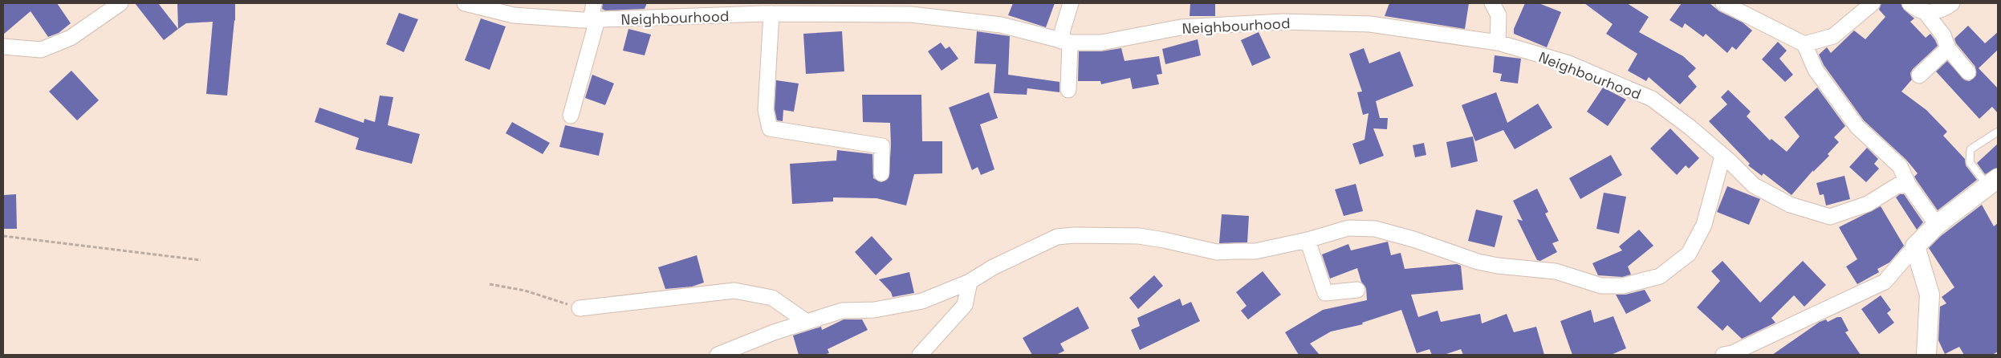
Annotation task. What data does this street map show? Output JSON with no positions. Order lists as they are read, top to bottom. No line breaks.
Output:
{"streets":{"street":["Neighbourhood"]}}
